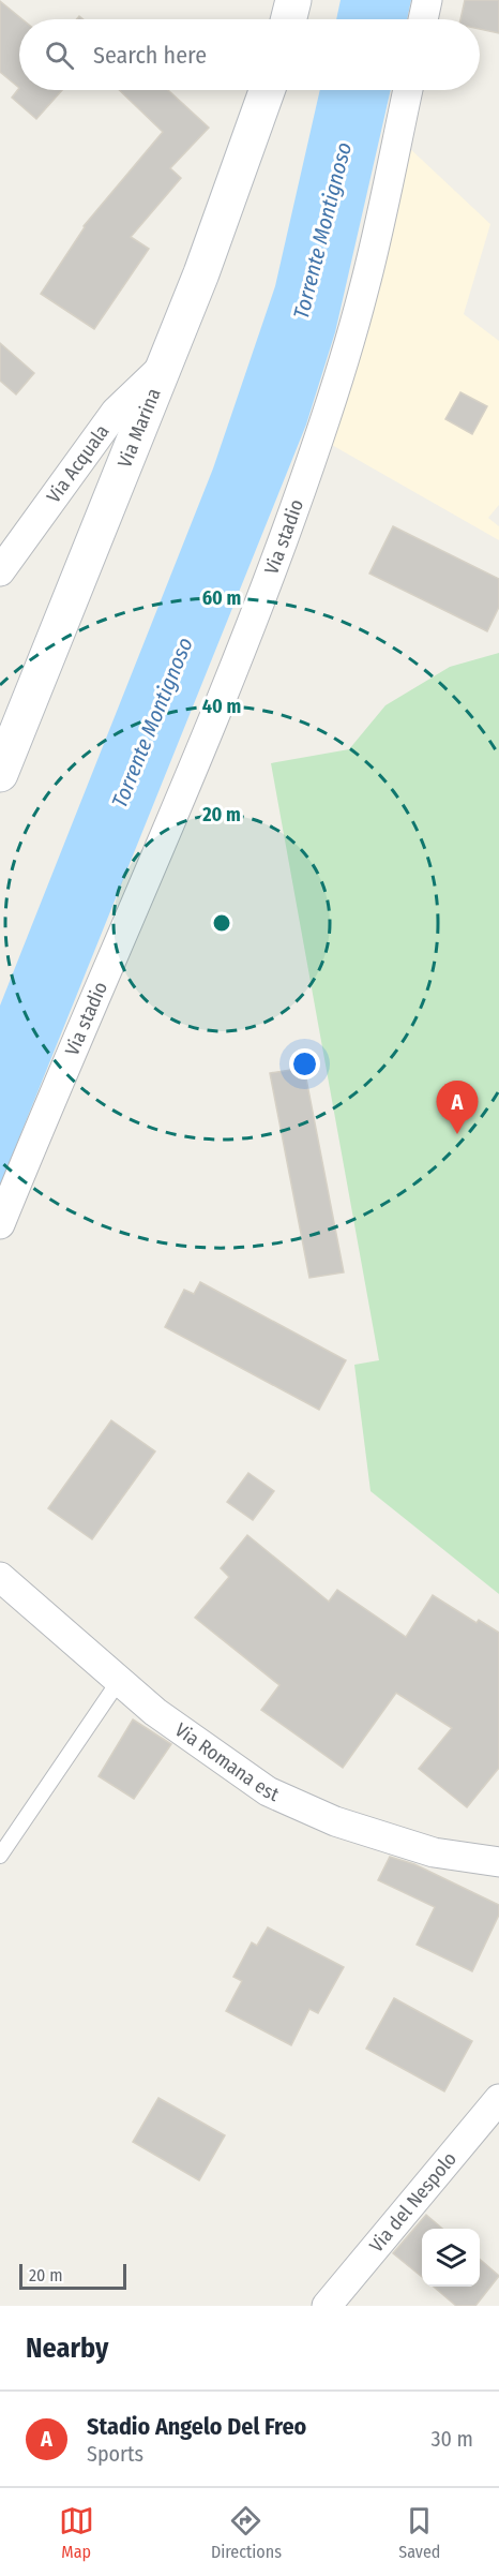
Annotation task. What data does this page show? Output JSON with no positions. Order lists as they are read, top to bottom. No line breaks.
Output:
{"streets":{"main road":["Via Marina"],"street":["Via Acquala","Via stadio","Via Romana est","Via del Nespolo"]},"crossings":[["Via Marina","Via Acquala"]],"water":["Torrente Montignoso"],"scale_bar":"20 m","page":{"search":"Search here","pins":"A","scale":"20 m","heading":"Nearby","list":[{"mark":"A","name":"Stadio Angelo Del Freo","note":"Sports","value":"30 m"}],"nav":["Map","Directions","Saved"]},"rings":["60 m","40 m","20 m"]}
